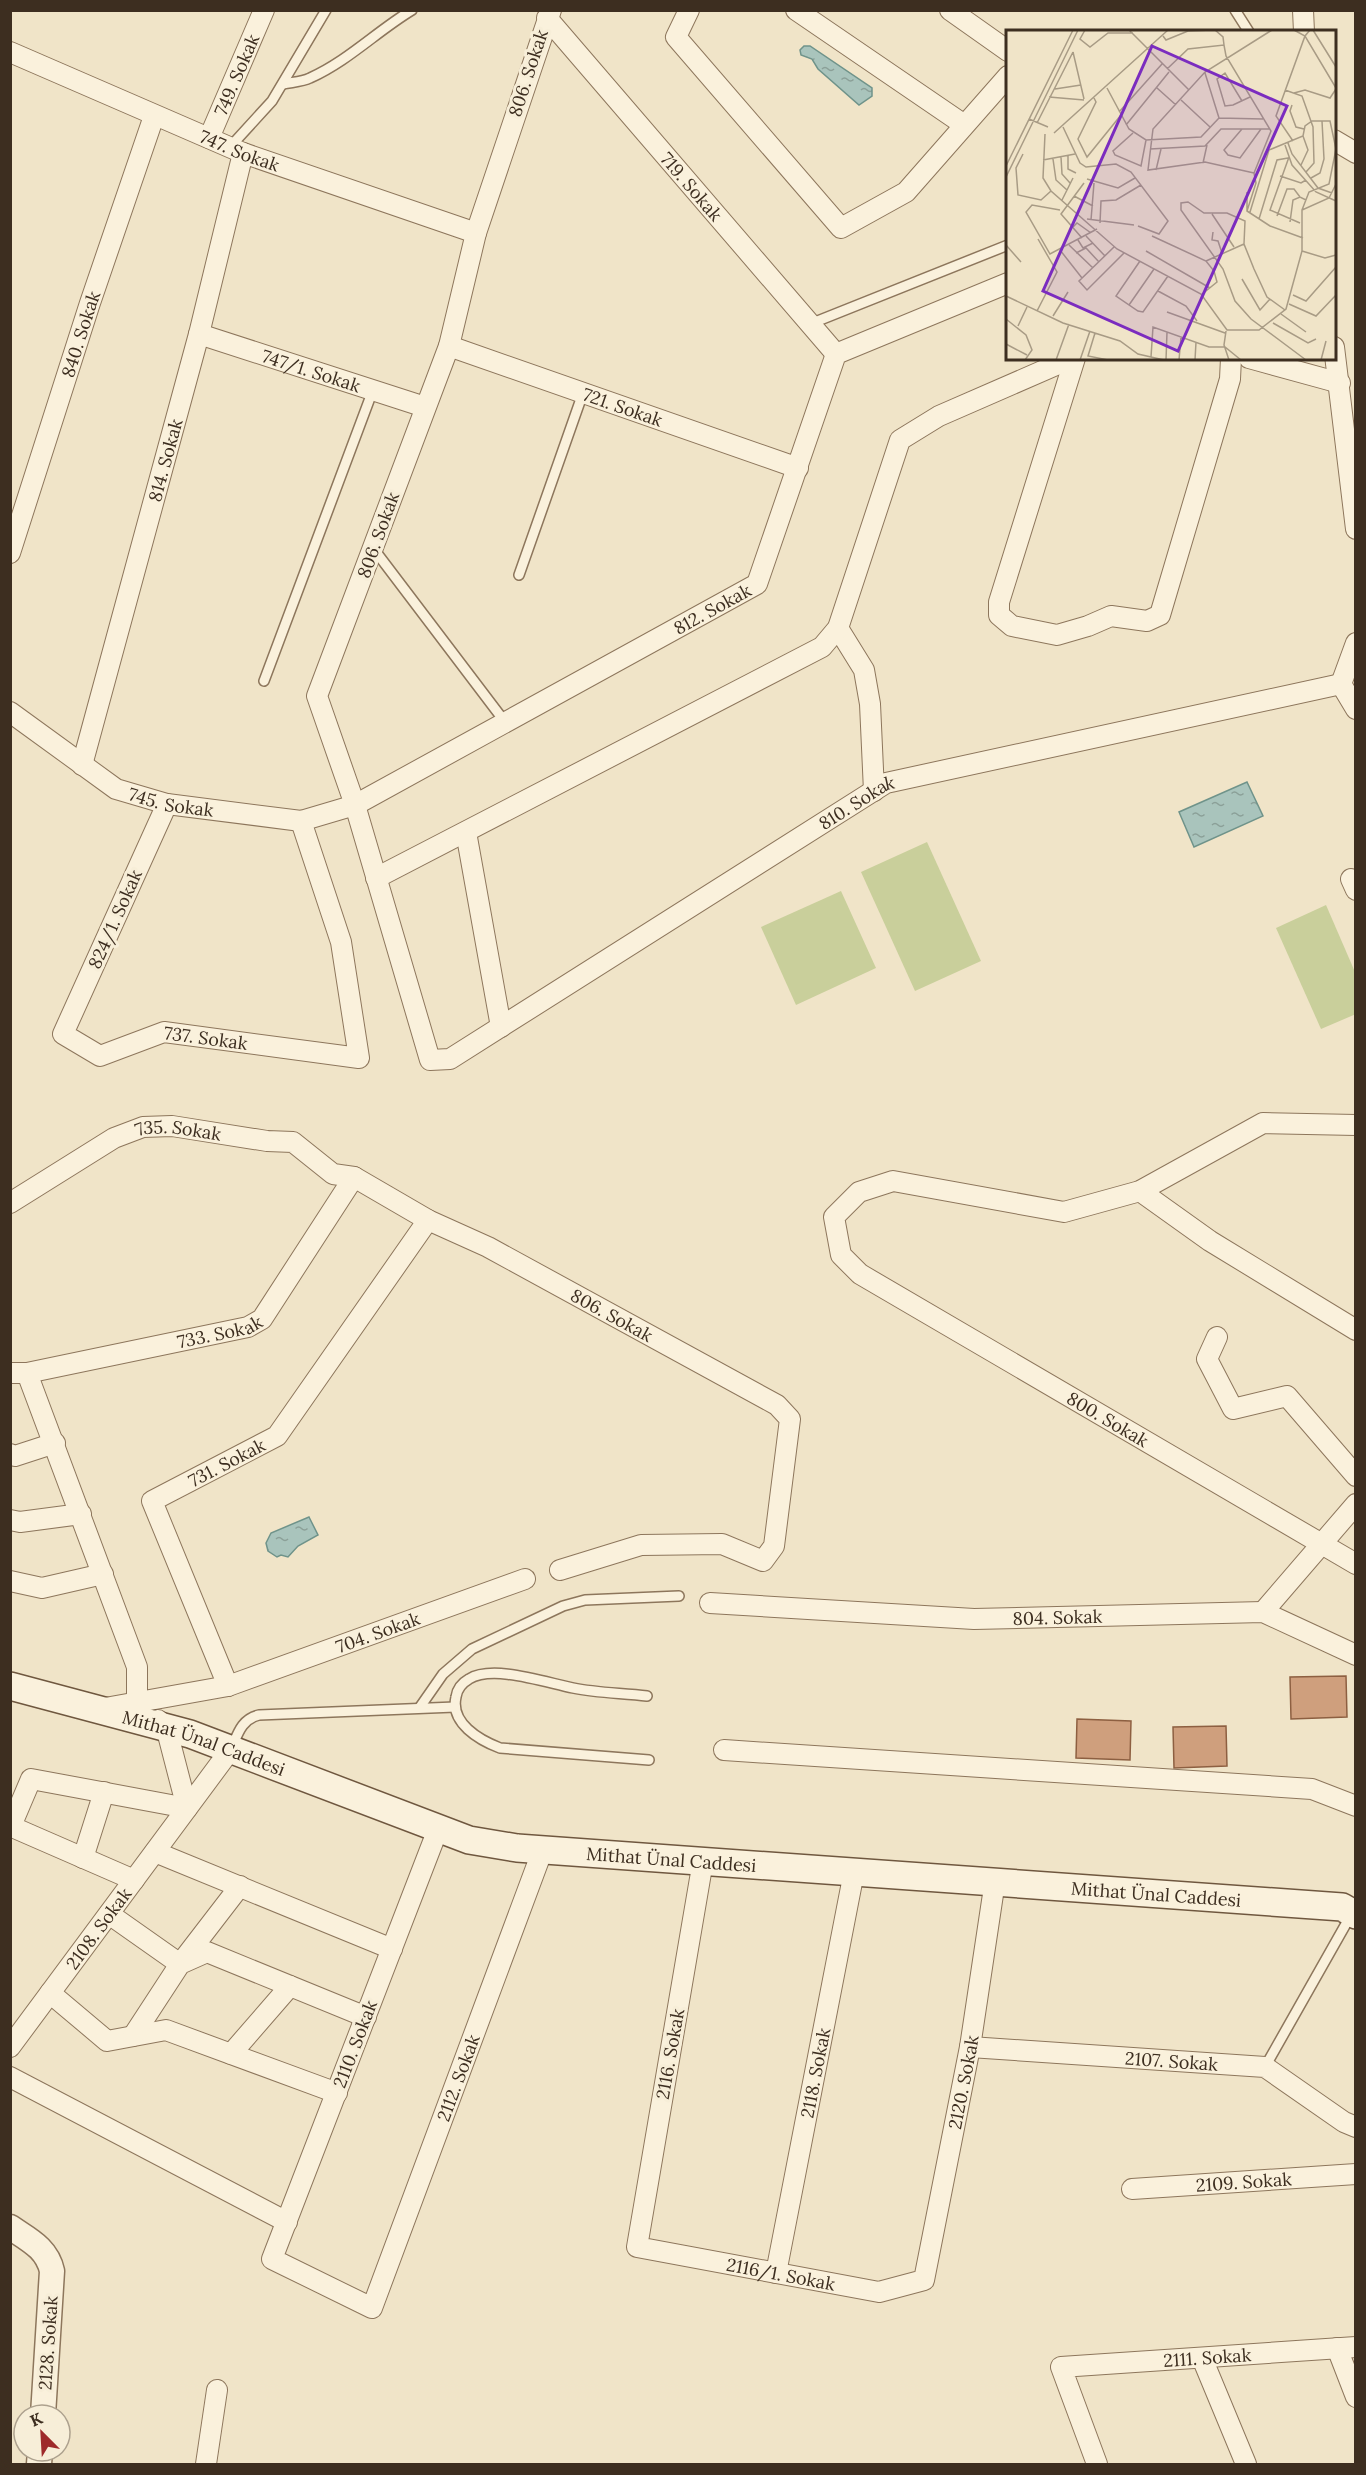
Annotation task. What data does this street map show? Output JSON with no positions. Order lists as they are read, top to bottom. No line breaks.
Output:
{"streets":{"main road":["Mithat Ünal Caddesi"],"street":["806. Sokak","749. Sokak","747. Sokak","719. Sokak","840. Sokak","747/1. Sokak","721. Sokak","814. Sokak","812. Sokak","745. Sokak","810. Sokak","824/1. Sokak","737. Sokak","735. Sokak","733. Sokak","800. Sokak","731. Sokak","804. Sokak","704. Sokak","2108. Sokak","2110. Sokak","2116. Sokak","2107. Sokak","2118. Sokak","2112. Sokak","2120. Sokak","2109. Sokak","2116/1. Sokak","2128. Sokak","2111. Sokak"]},"crossings":[["806. Sokak","747. Sokak"],["806. Sokak","719. Sokak"],["806. Sokak","747/1. Sokak"],["806. Sokak","721. Sokak"],["806. Sokak","812. Sokak"],["806. Sokak","745. Sokak"],["806. Sokak","810. Sokak"],["806. Sokak","735. Sokak"],["806. Sokak","731. Sokak"],["749. Sokak","747. Sokak"],["747. Sokak","840. Sokak"],["747. Sokak","814. Sokak"],["719. Sokak","812. Sokak"],["747/1. Sokak","814. Sokak"],["721. Sokak","812. Sokak"],["814. Sokak","745. Sokak"],["812. Sokak","745. Sokak"],["745. Sokak","824/1. Sokak"],["745. Sokak","737. Sokak"],["824/1. Sokak","737. Sokak"],["735. Sokak","733. Sokak"],["735. Sokak","731. Sokak"],["731. Sokak","704. Sokak"],["704. Sokak","Mithat Ünal Caddesi"],["Mithat Ünal Caddesi","2108. Sokak"],["Mithat Ünal Caddesi","2110. Sokak"],["Mithat Ünal Caddesi","2116. Sokak"],["Mithat Ünal Caddesi","2118. Sokak"],["Mithat Ünal Caddesi","2112. Sokak"],["Mithat Ünal Caddesi","2120. Sokak"],["2110. Sokak","2112. Sokak"],["2116. Sokak","2116/1. Sokak"],["2107. Sokak","2120. Sokak"],["2118. Sokak","2116/1. Sokak"],["2120. Sokak","2116/1. Sokak"]],"north":"top left"}
